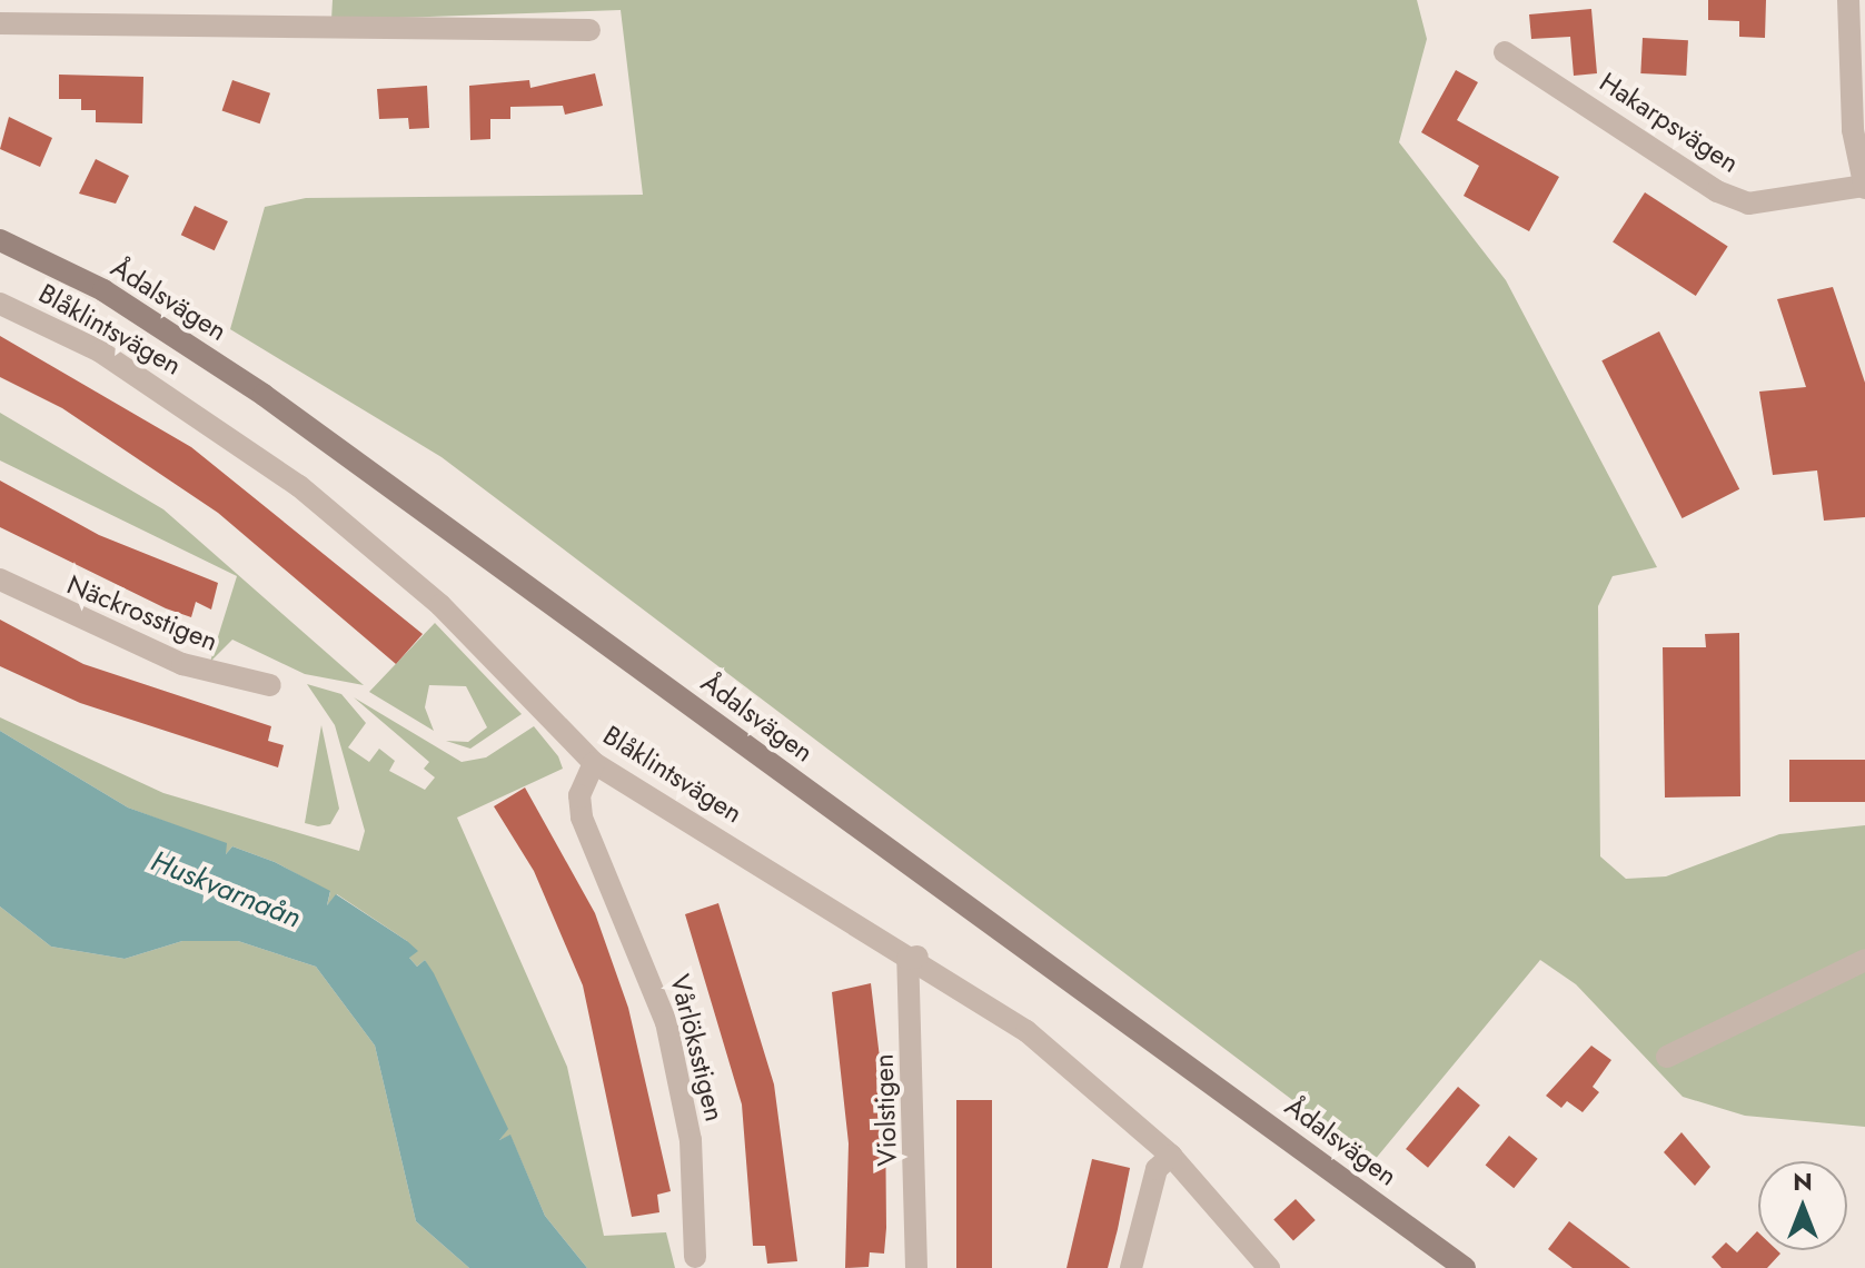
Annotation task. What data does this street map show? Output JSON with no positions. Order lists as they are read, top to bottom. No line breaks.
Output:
{"streets":{"main road":["Ådalsvägen"],"street":["Hakarpsvägen","Blåklintsvägen","Näckrosstigen","Vårlöksstigen","Violstigen"]},"crossings":[["Blåklintsvägen","Vårlöksstigen"],["Blåklintsvägen","Violstigen"]],"water":["Huskvarnaån"],"north":"top"}
